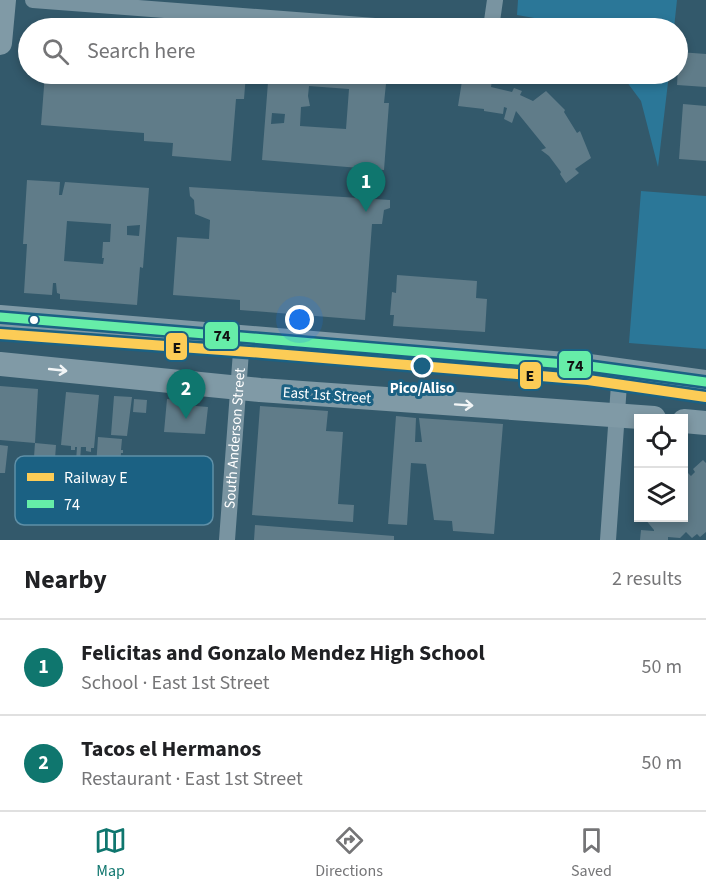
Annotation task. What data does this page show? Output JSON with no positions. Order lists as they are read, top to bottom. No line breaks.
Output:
{"streets":{"main road":["East 1st Street"],"street":["South Anderson Street"]},"crossings":[["East 1st Street","South Anderson Street"]],"places":["Pico/Aliso"],"lines":["transit line 74","rail line E"],"legend":["Railway E","74"],"page":{"search":"Search here","pins":["1","2"],"heading":["Nearby","2 results"],"list":[{"mark":"1","name":"Felicitas and Gonzalo Mendez High School","note":"School · East 1st Street","value":"50 m"},{"mark":"2","name":"Tacos el Hermanos","note":"Restaurant · East 1st Street","value":"50 m"}],"nav":["Map","Directions","Saved"]}}
